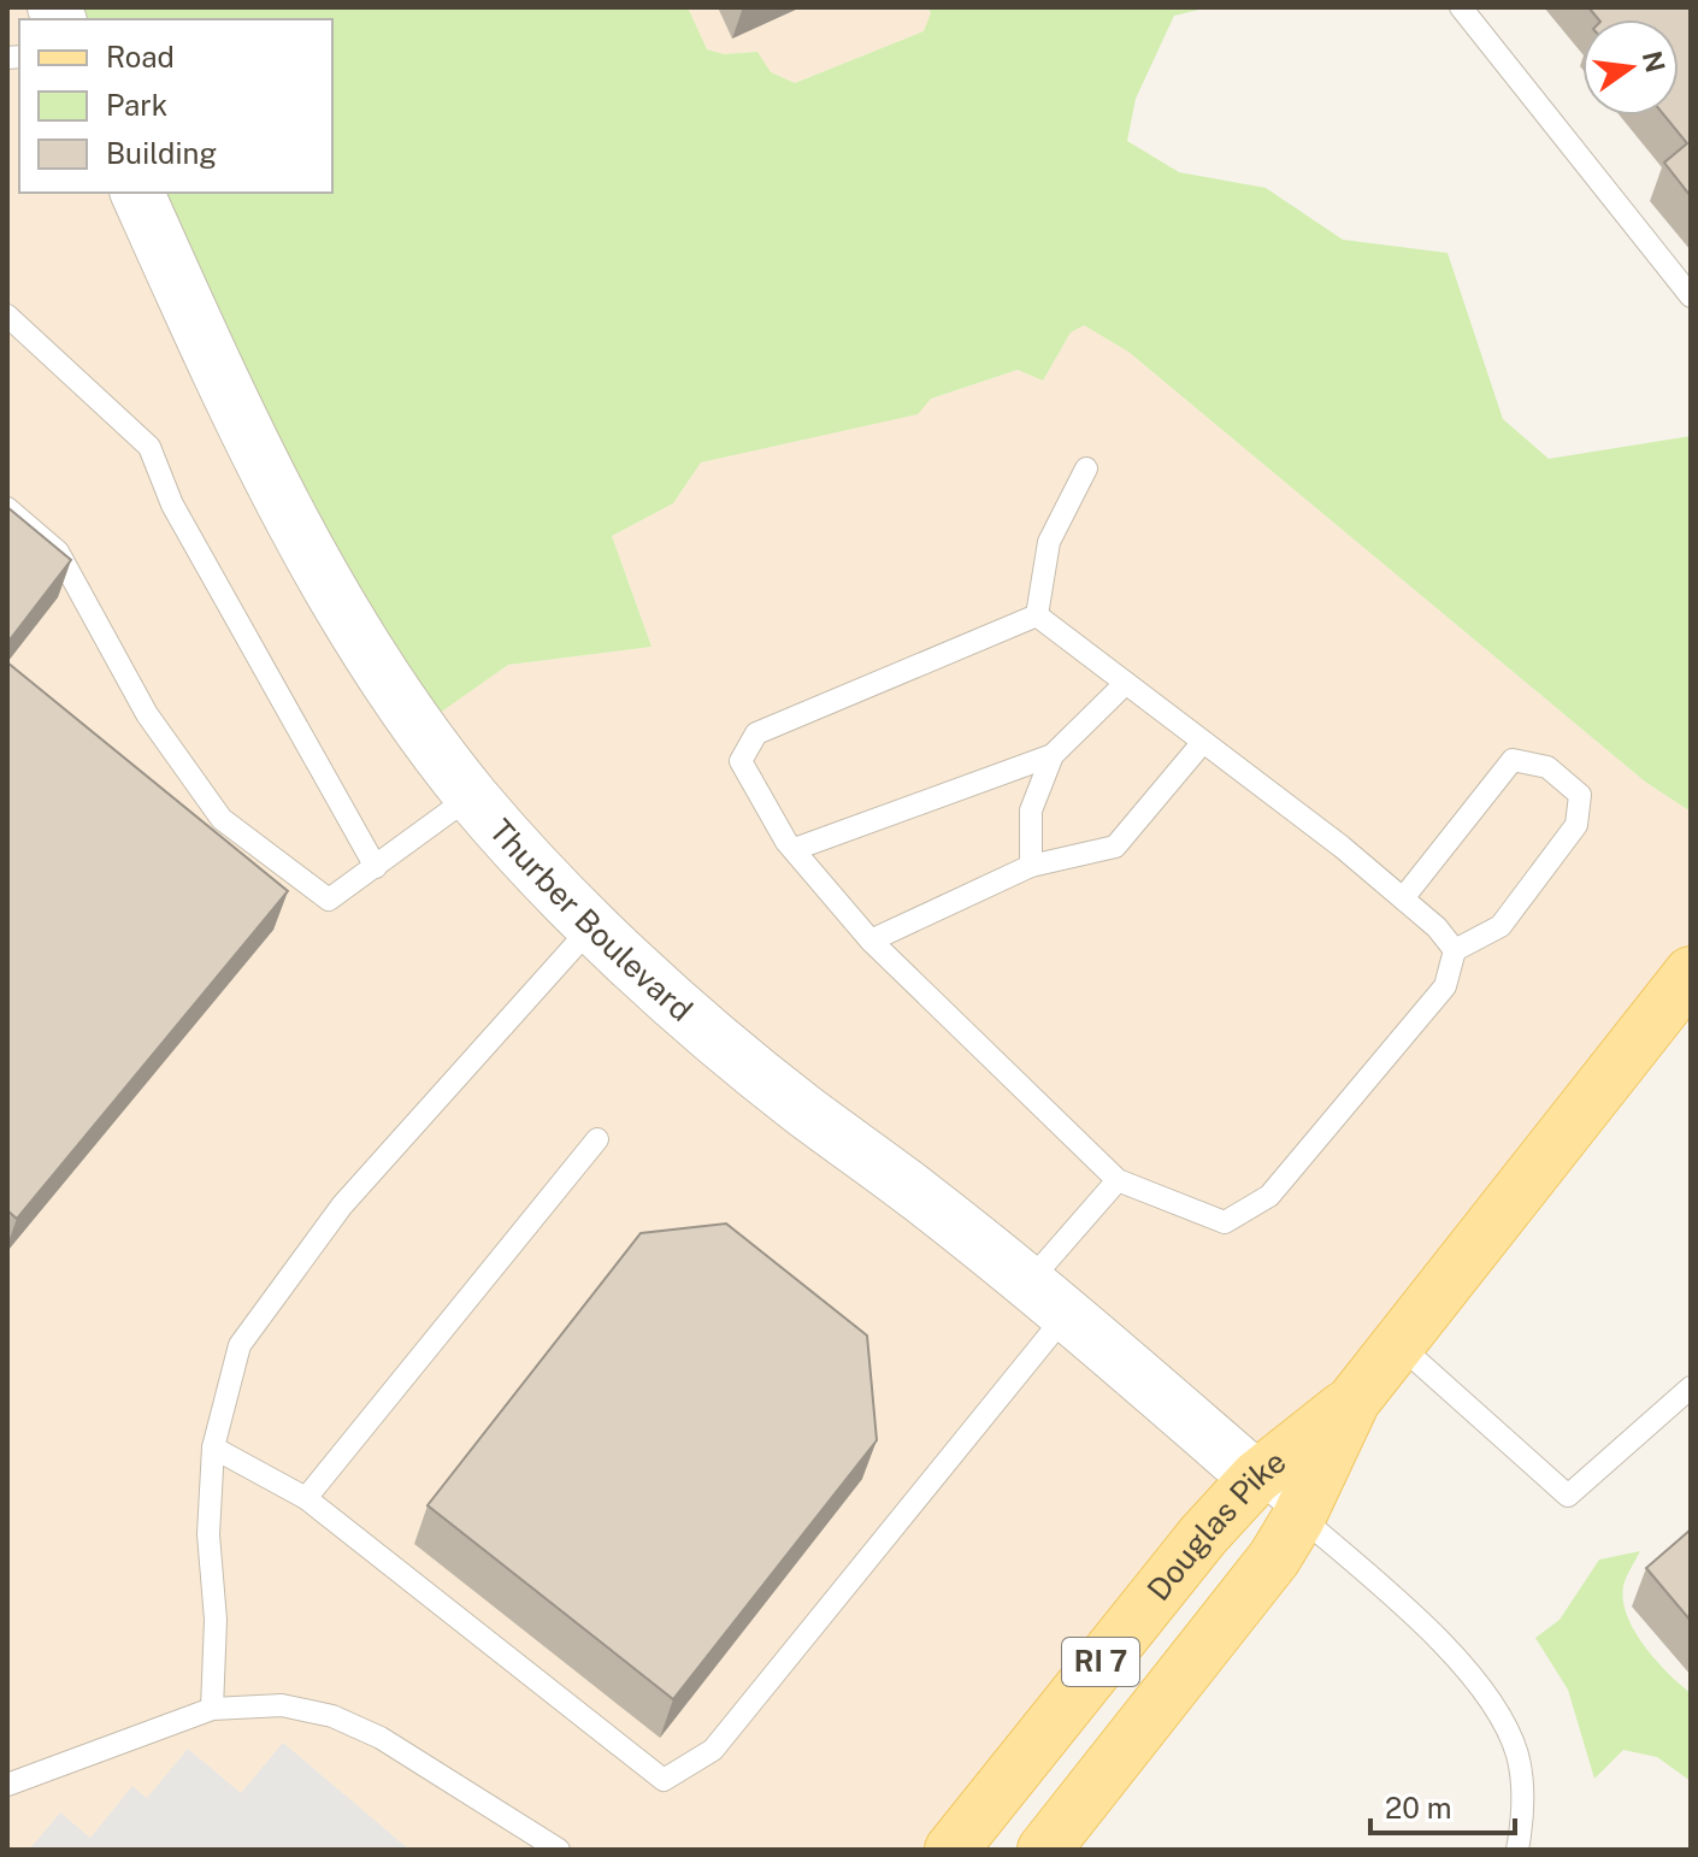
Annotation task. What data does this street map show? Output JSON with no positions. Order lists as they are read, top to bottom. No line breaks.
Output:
{"streets":{"main road":["Douglas Pike","RI 7"],"street":["Thurber Boulevard"]},"crossings":[["Thurber Boulevard","Douglas Pike"]],"legend":["Road","Park","Building"],"scale_bar":"20 m","north":"right"}
